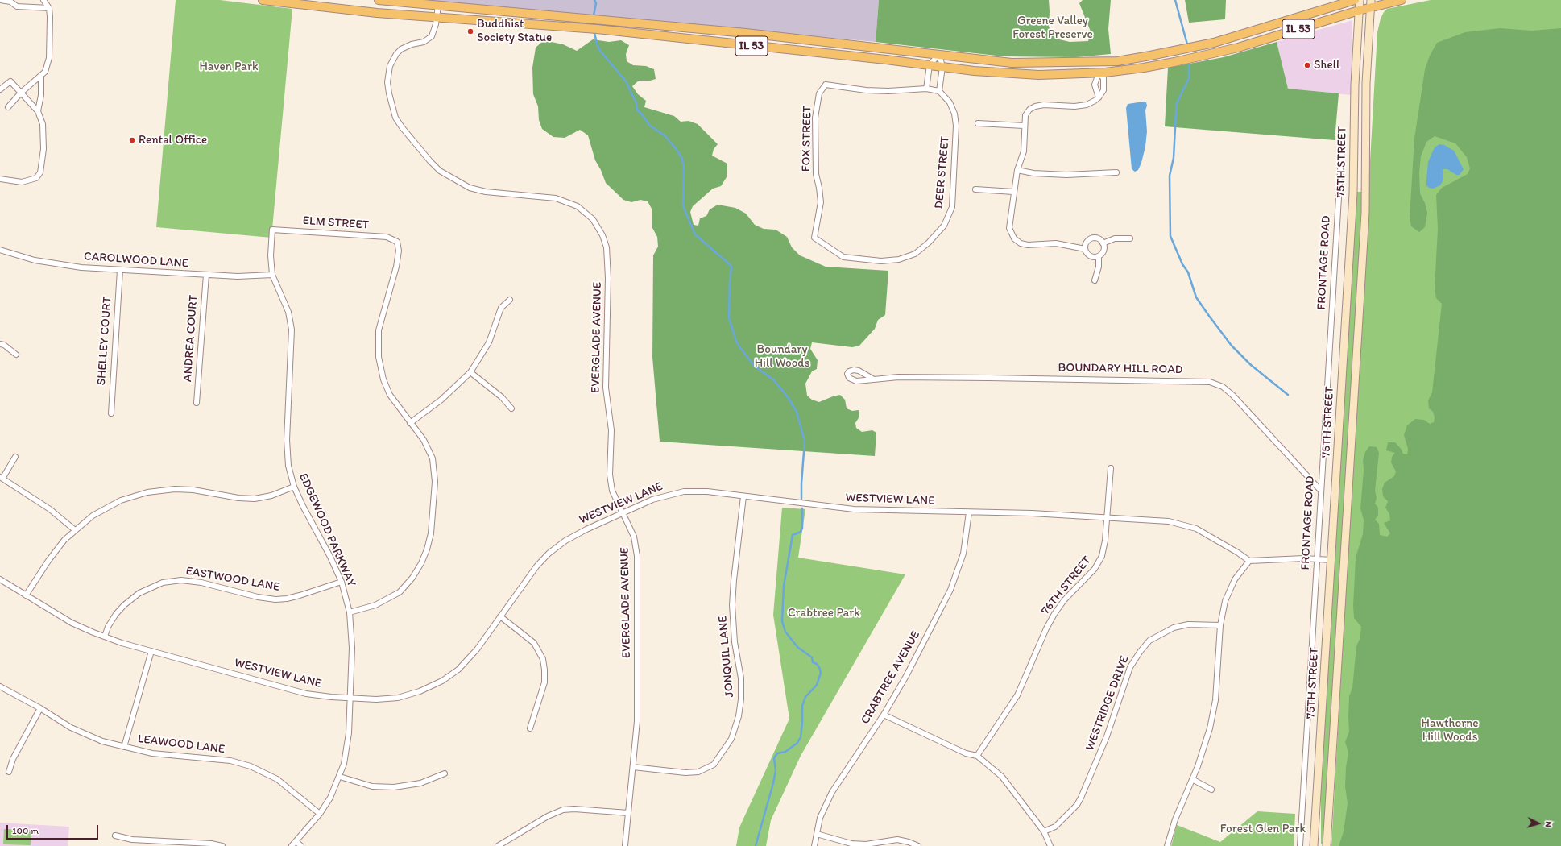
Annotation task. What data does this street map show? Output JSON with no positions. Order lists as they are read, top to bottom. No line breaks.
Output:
{"streets":{"main road":["IL 53","75TH STREET"],"street":["FOX STREET","DEER STREET","ELM STREET","CAROLWOOD LANE","FRONTAGE ROAD","EVERGLADE AVENUE","ANDREA COURT","SHELLEY COURT","BOUNDARY HILL ROAD","WESTVIEW LANE","EDGEWOOD PARKWAY","EASTWOOD LANE","76TH STREET","JONQUIL LANE","CRABTREE AVENUE","WESTRIDGE DRIVE","LEAWOOD LANE"]},"crossings":[["IL 53","75TH STREET"],["IL 53","EVERGLADE AVENUE"],["FOX STREET","DEER STREET"],["ELM STREET","EDGEWOOD PARKWAY"],["CAROLWOOD LANE","ANDREA COURT"],["CAROLWOOD LANE","SHELLEY COURT"],["CAROLWOOD LANE","EDGEWOOD PARKWAY"],["FRONTAGE ROAD","BOUNDARY HILL ROAD"],["EVERGLADE AVENUE","WESTVIEW LANE"],["EVERGLADE AVENUE","JONQUIL LANE"],["WESTVIEW LANE","EDGEWOOD PARKWAY"],["WESTVIEW LANE","EASTWOOD LANE"],["WESTVIEW LANE","76TH STREET"],["WESTVIEW LANE","JONQUIL LANE"],["WESTVIEW LANE","CRABTREE AVENUE"],["EDGEWOOD PARKWAY","EASTWOOD LANE"],["EDGEWOOD PARKWAY","LEAWOOD LANE"]],"parks":["Greene Valley Forest Preserve","Haven Park","Boundary Hill Woods","Crabtree Park","Hawthorne Hill Woods","Forest Glen Park"],"places":["Buddhist Society Statue","Shell","Rental Office"],"scale_bar":"100 m","north":"right"}
